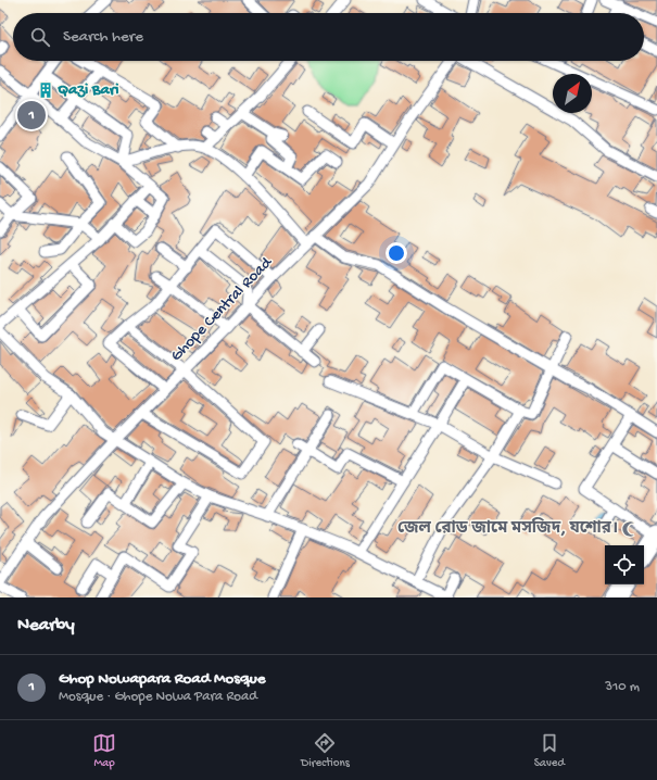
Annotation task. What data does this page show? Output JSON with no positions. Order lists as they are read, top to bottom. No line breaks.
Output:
{"streets":{"street":["Ghope Central Road"]},"places":{"building":["Qazi Bari"],"mosque":["জেল রোড জামে মসজিদ, যশোর।"]},"north":"top right","page":{"search":"Search here","pins":"1","heading":"Nearby","list":[{"mark":"1","name":"Ghop Nowapara Road Mosque","note":"Mosque · Ghope Nowa Para Road","value":"310 m"}],"nav":["Map","Directions","Saved"]}}
